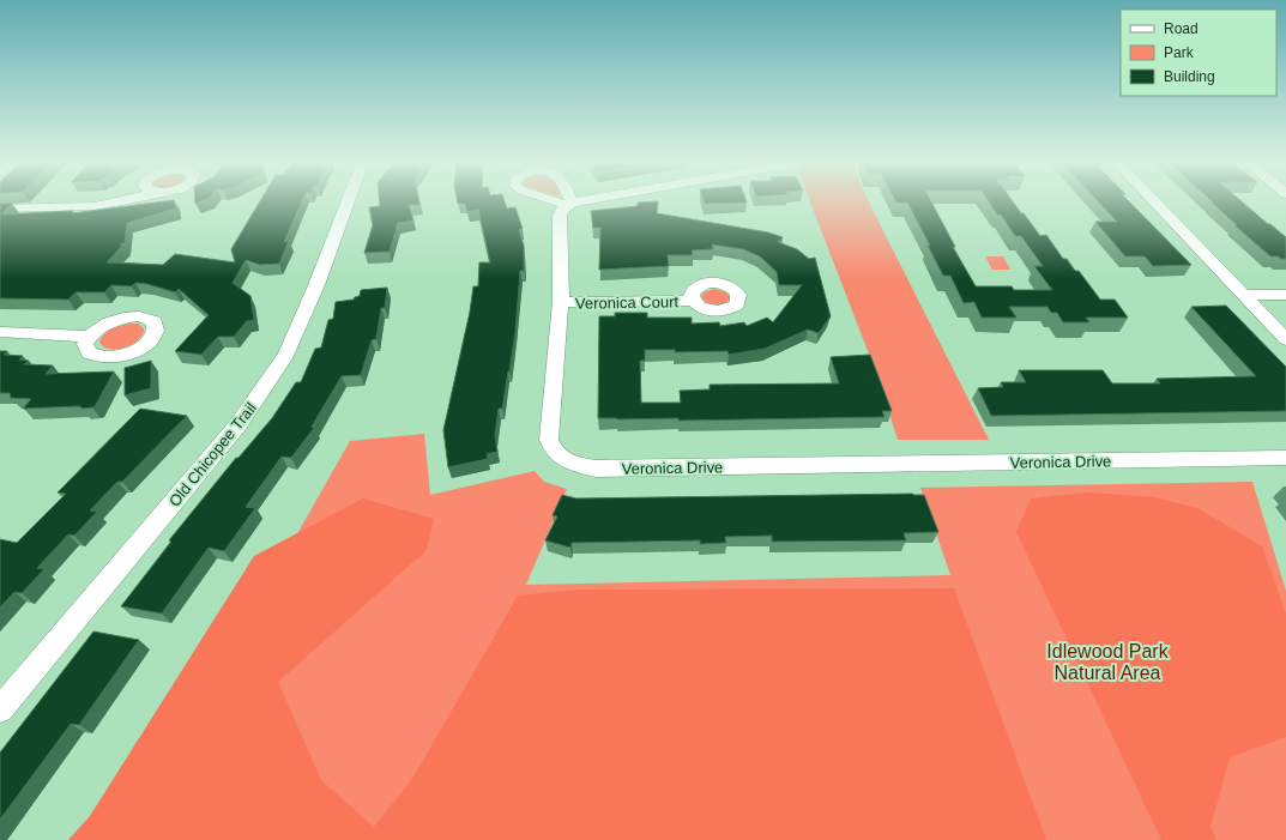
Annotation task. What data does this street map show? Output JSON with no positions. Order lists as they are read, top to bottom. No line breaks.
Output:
{"streets":{"street":["Veronica Court","Old Chicopee Trail","Veronica Drive"]},"crossings":[["Veronica Court","Veronica Drive"]],"parks":["Idlewood Park Natural Area"],"legend":["Road","Park","Building"]}
